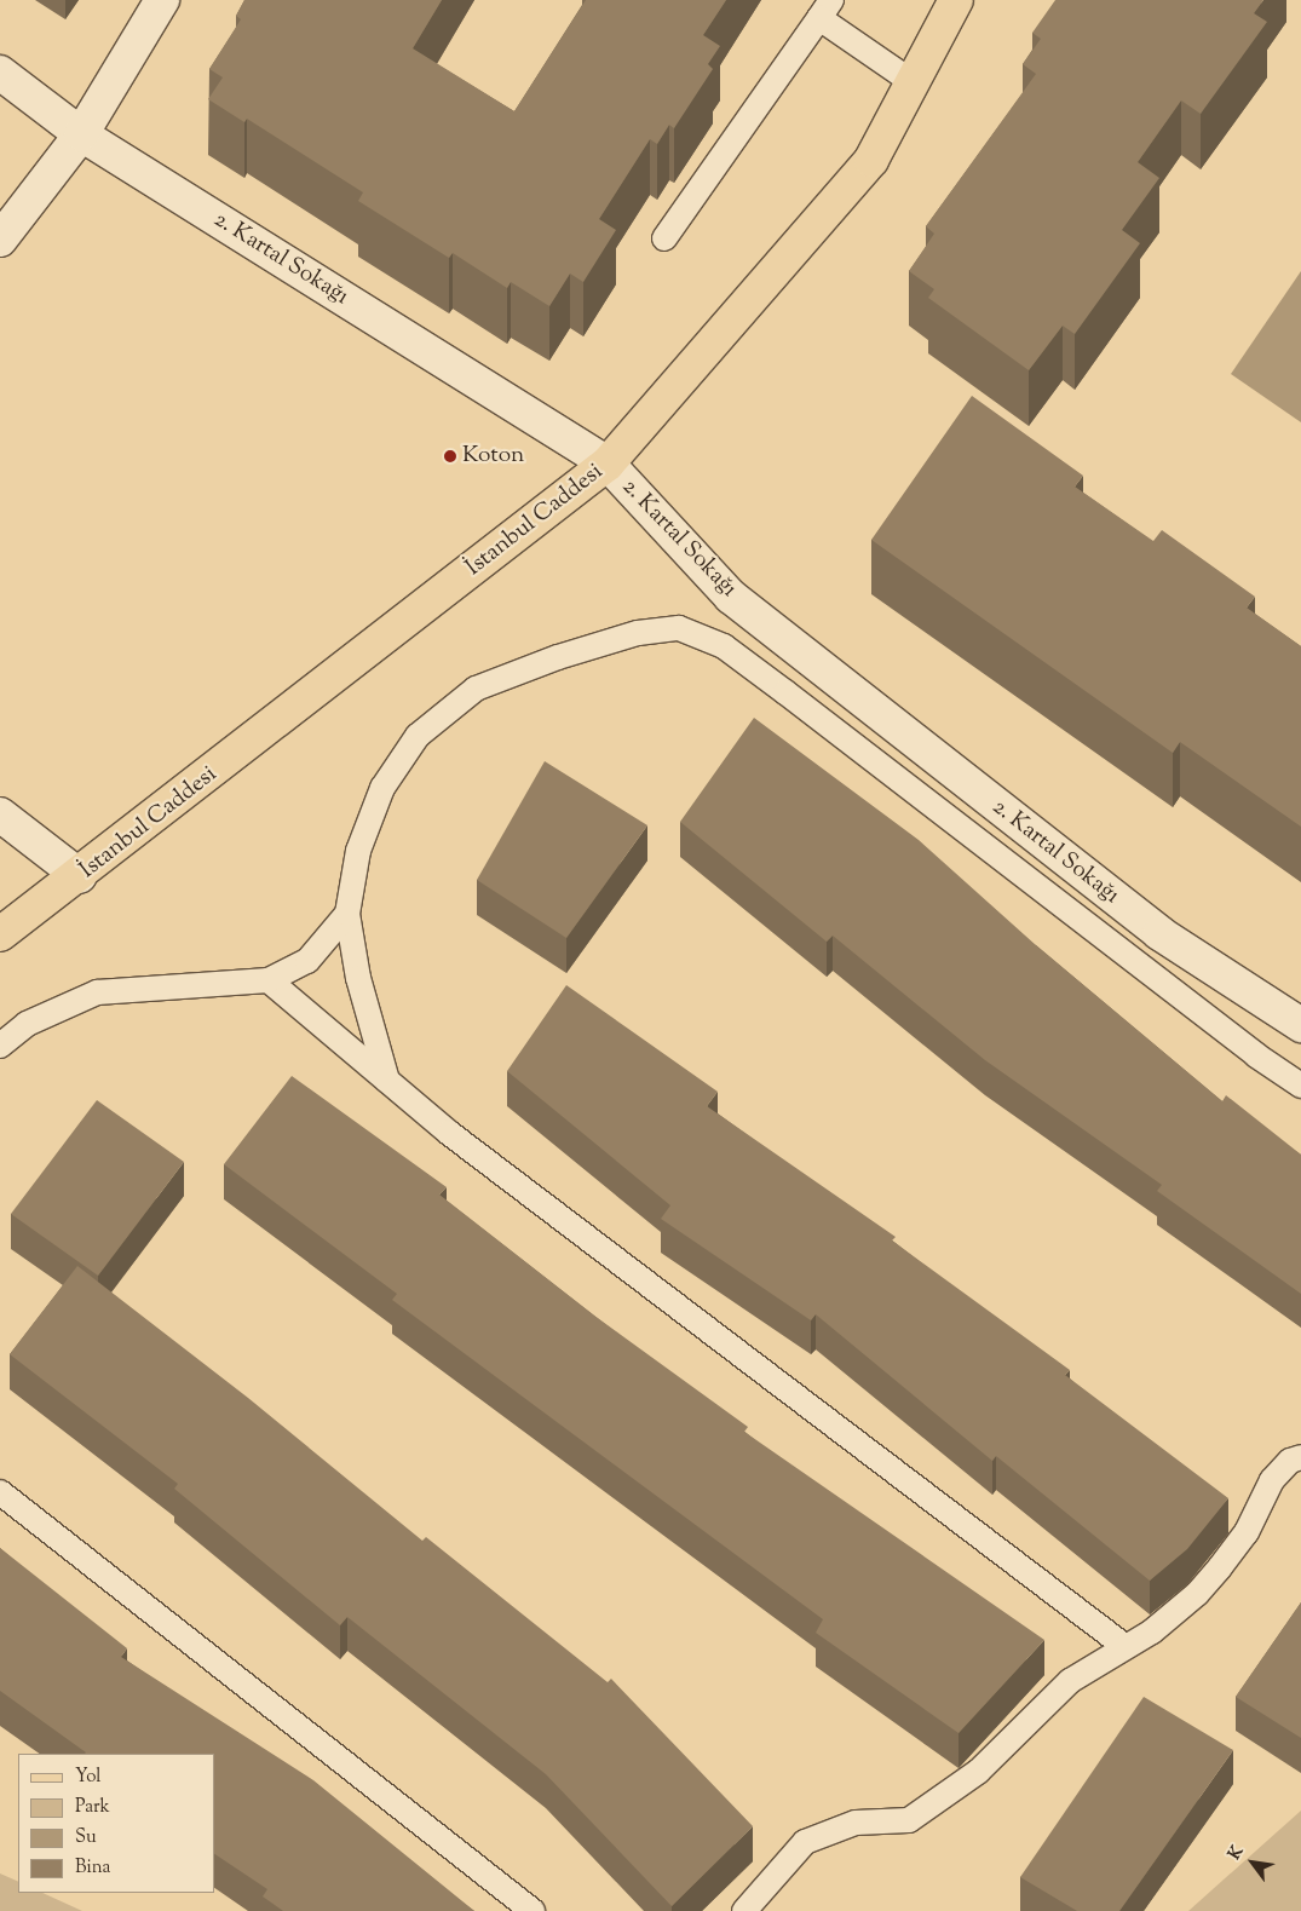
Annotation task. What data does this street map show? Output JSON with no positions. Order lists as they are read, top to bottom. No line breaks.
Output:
{"streets":{"main road":["İstanbul Caddesi"],"street":["2. Kartal Sokağı"]},"crossings":[["2. Kartal Sokağı","İstanbul Caddesi"]],"places":["Koton"],"legend":["Yol","Park","Su","Bina"],"north":"top left"}
